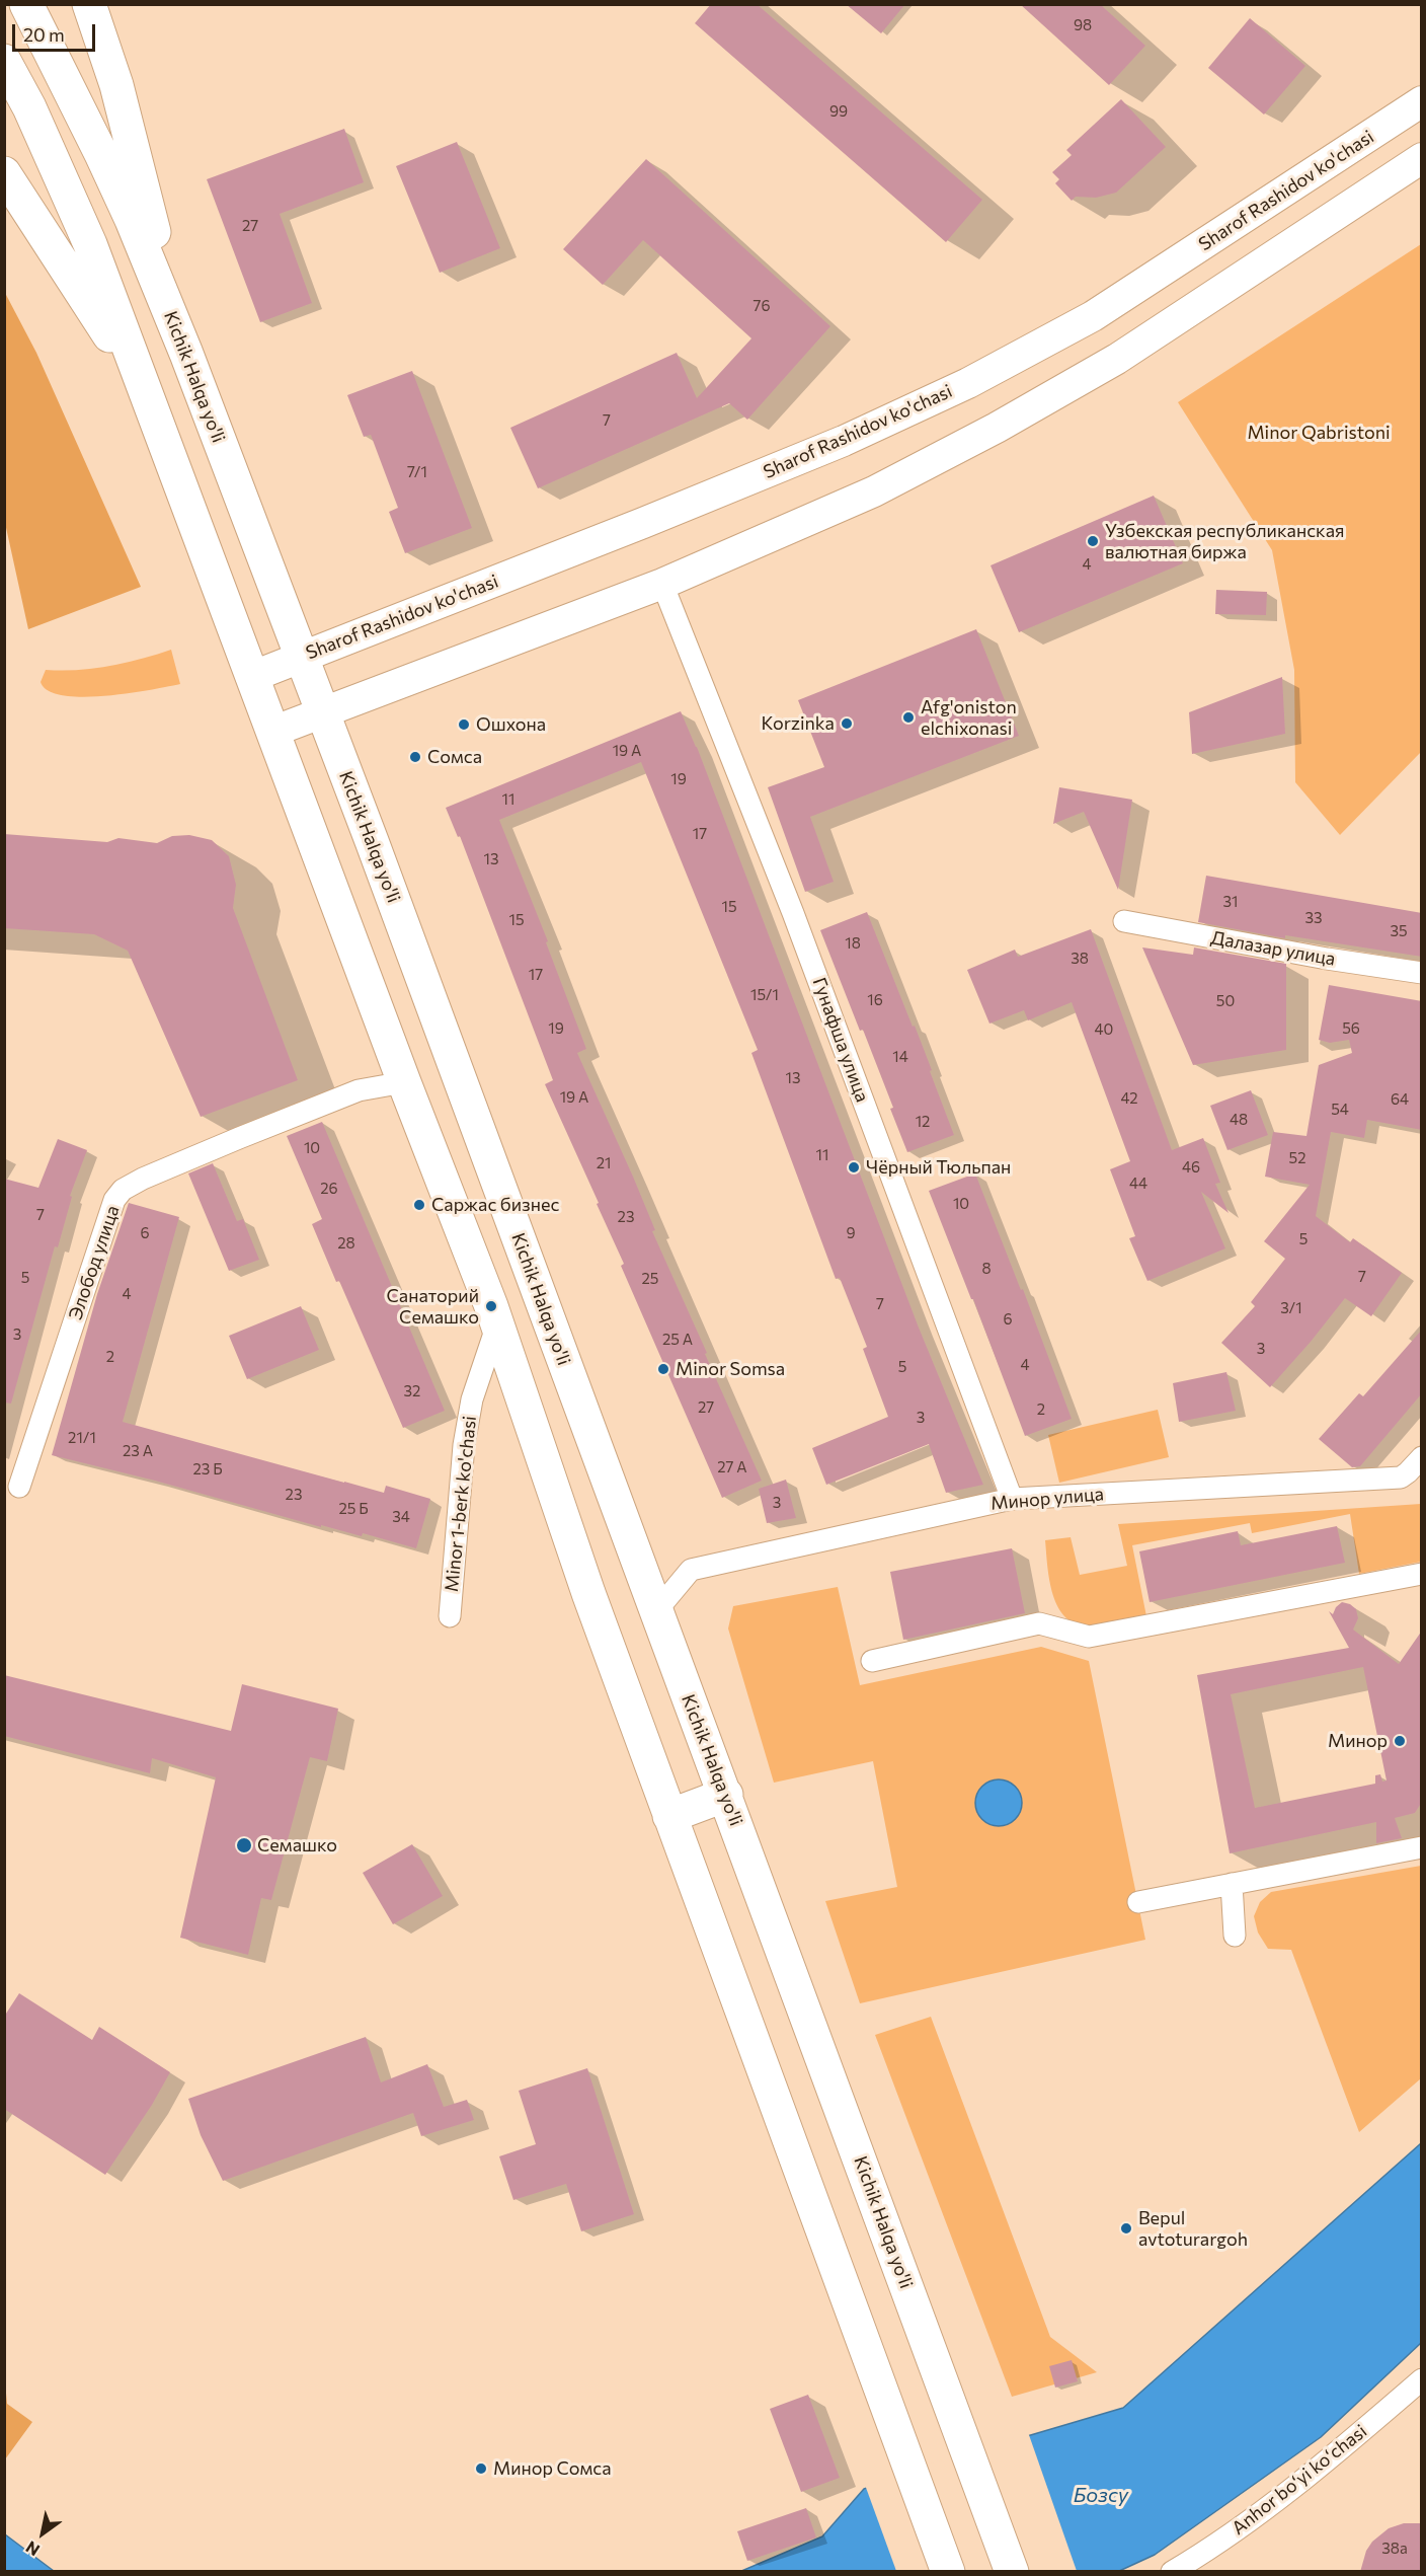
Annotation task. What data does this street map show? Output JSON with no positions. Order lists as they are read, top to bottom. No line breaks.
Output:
{"streets":{"highway":["Kichik Halqa yo'li"],"main road":["Sharof Rashidov ko'chasi"],"street":["Далазар улица","Гунафша улица","Элобод улица","Минор улица","Minor 1-berk ko'chasi","Anhor boʻyi koʻchasi"]},"crossings":[["Sharof Rashidov ko'chasi","Kichik Halqa yo'li"],["Kichik Halqa yo'li","Минор улица"],["Гунафша улица","Минор улица"]],"water":["Бозсу"],"parks":["Minor Qabristoni"],"places":["Узбекская республиканская валютная биржа","Afg'oniston elchixonasi","Korzinka","Ошхона","Сомса","Чёрный Тюльпан","Саржас бизнес","Санаторий Семашко","Minor Somsa","Минор","Семашко","Bepul avtoturargoh","Минор Сомса"],"house_numbers":["98","99","27","76","7","7/1","4","19 А","19","11","17","13","31","15","33","15","35","18","38","17","15/1","16","50","19","56","40","14","13","19 А","42","64","54","48","12","10","11","52","21","46","44","26","10","7","23","6","9","5","28","8","7","5","25","4","7","3/1","6","3","25 А","3","2","4","5","32","27","2","3","21/1","23 А","27 А","23 Б","23","3","25 Б","34","38a"],"scale_bar":"20 m","north":"bottom left"}
